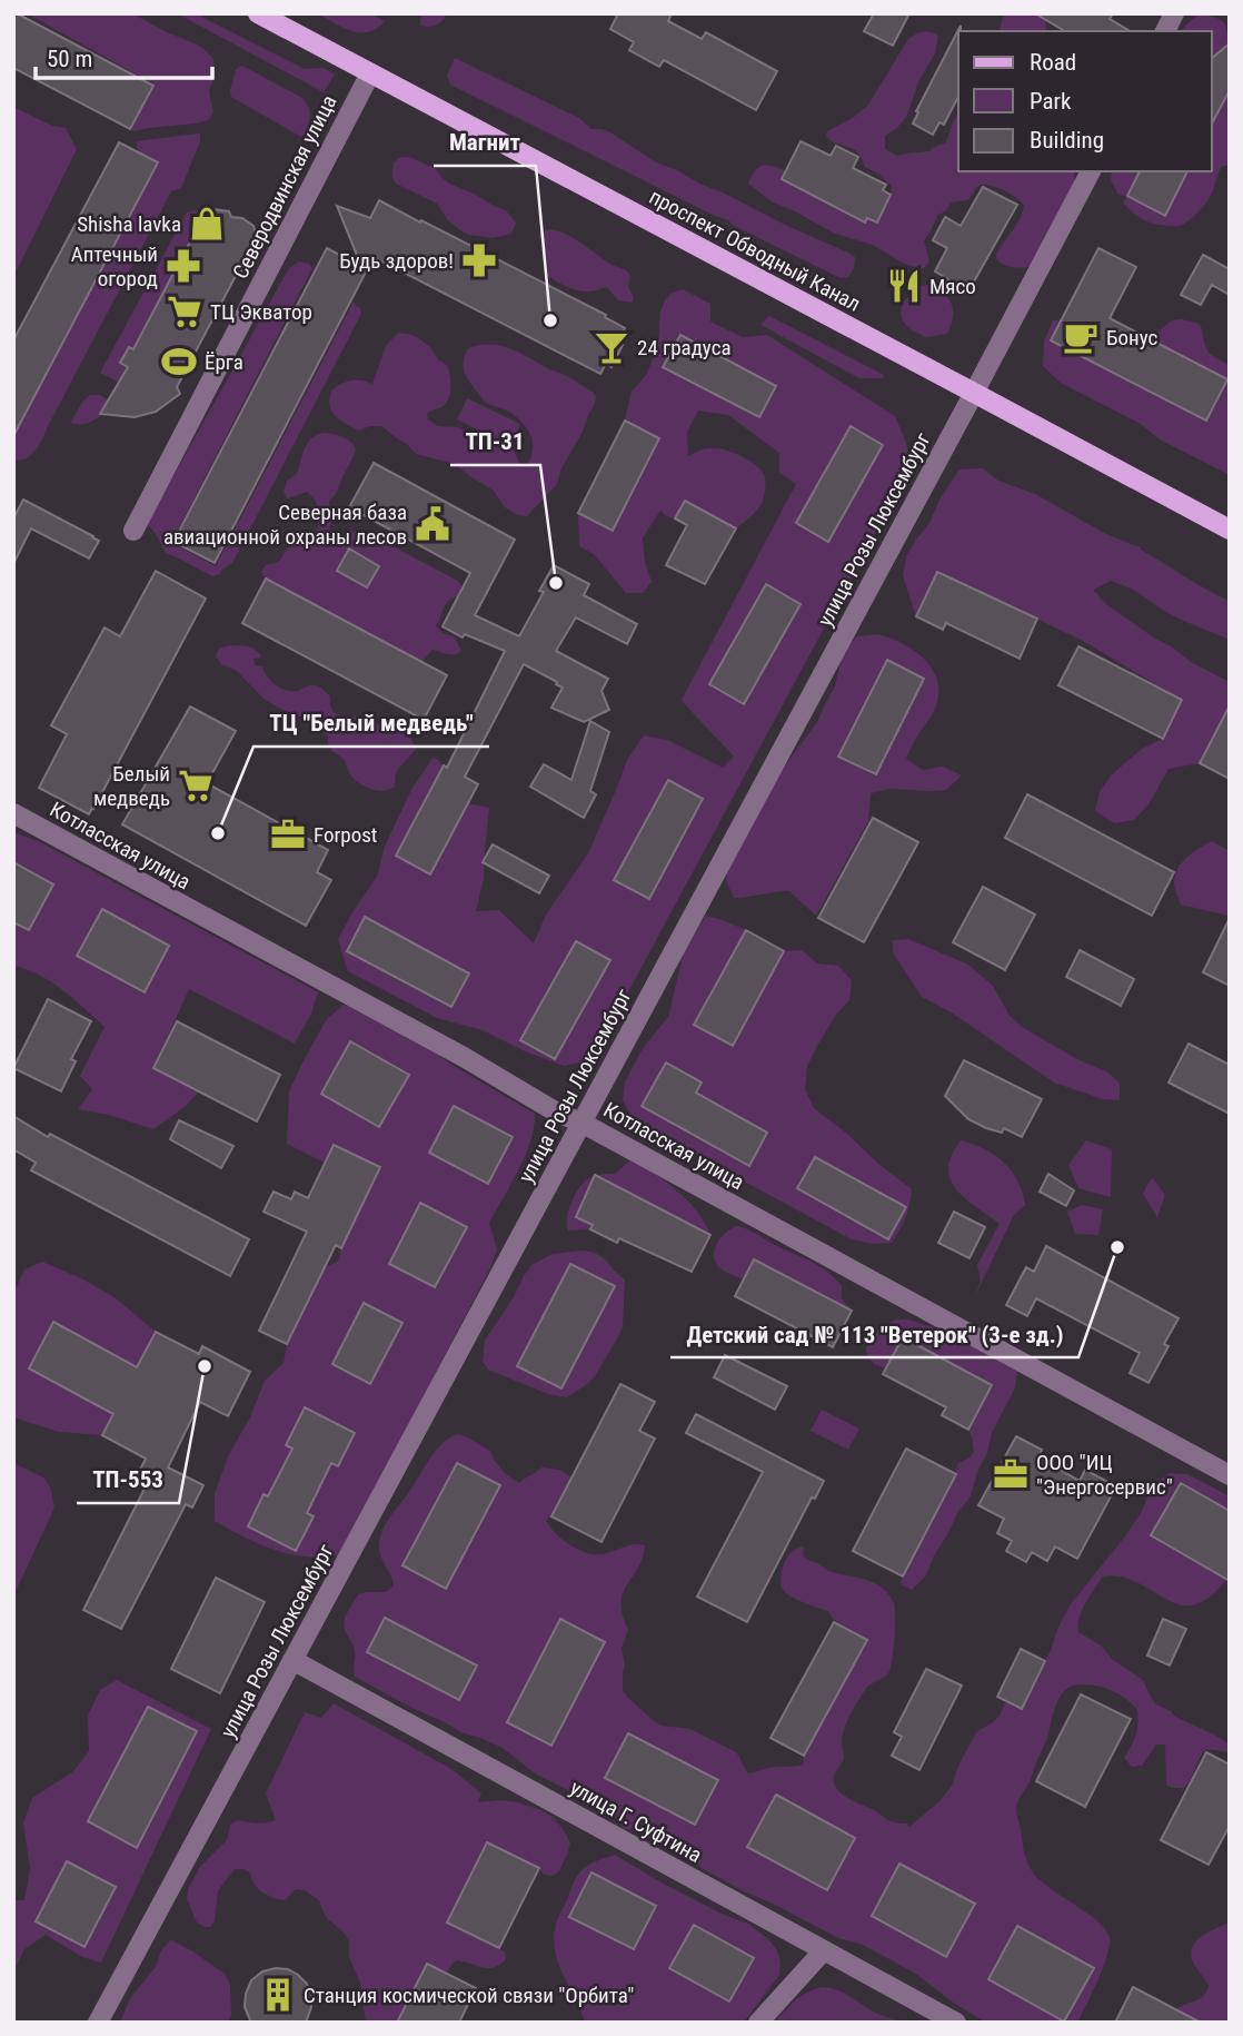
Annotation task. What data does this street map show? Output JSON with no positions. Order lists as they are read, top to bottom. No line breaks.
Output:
{"streets":{"main road":["проспект Обводный Канал"],"street":["Северодвинская улица","улица Розы Люксембург","Котласская улица","улица Г. Суфтина"]},"crossings":[["Северодвинская улица","проспект Обводный Канал"],["проспект Обводный Канал","улица Розы Люксембург"],["улица Розы Люксембург","Котласская улица"],["улица Розы Люксембург","улица Г. Суфтина"]],"places":{"shop":["Shisha lavka"],"pharmacy":["Будь здоров!","Аптечный огород"],"restaurant":["Мясо"],"supermarket":["ТЦ Экватор","Белый медведь"],"other":["Магнит","ТП-31","ТЦ \"Белый медведь\"","Детский сад № 113 \"Ветерок\" (3-е зд.)","ТП-553"],"cafe":["Бонус"],"bar":["24 градуса"],"sports":["Ёрга"],"public building":["Северная база авиационной охраны лесов"],"office":["Forpost","ООО \"ИЦ \"Энергосервис\""],"building":["Станция космической связи \"Орбита\""]},"legend":["Road","Park","Building"],"scale_bar":"50 m"}
